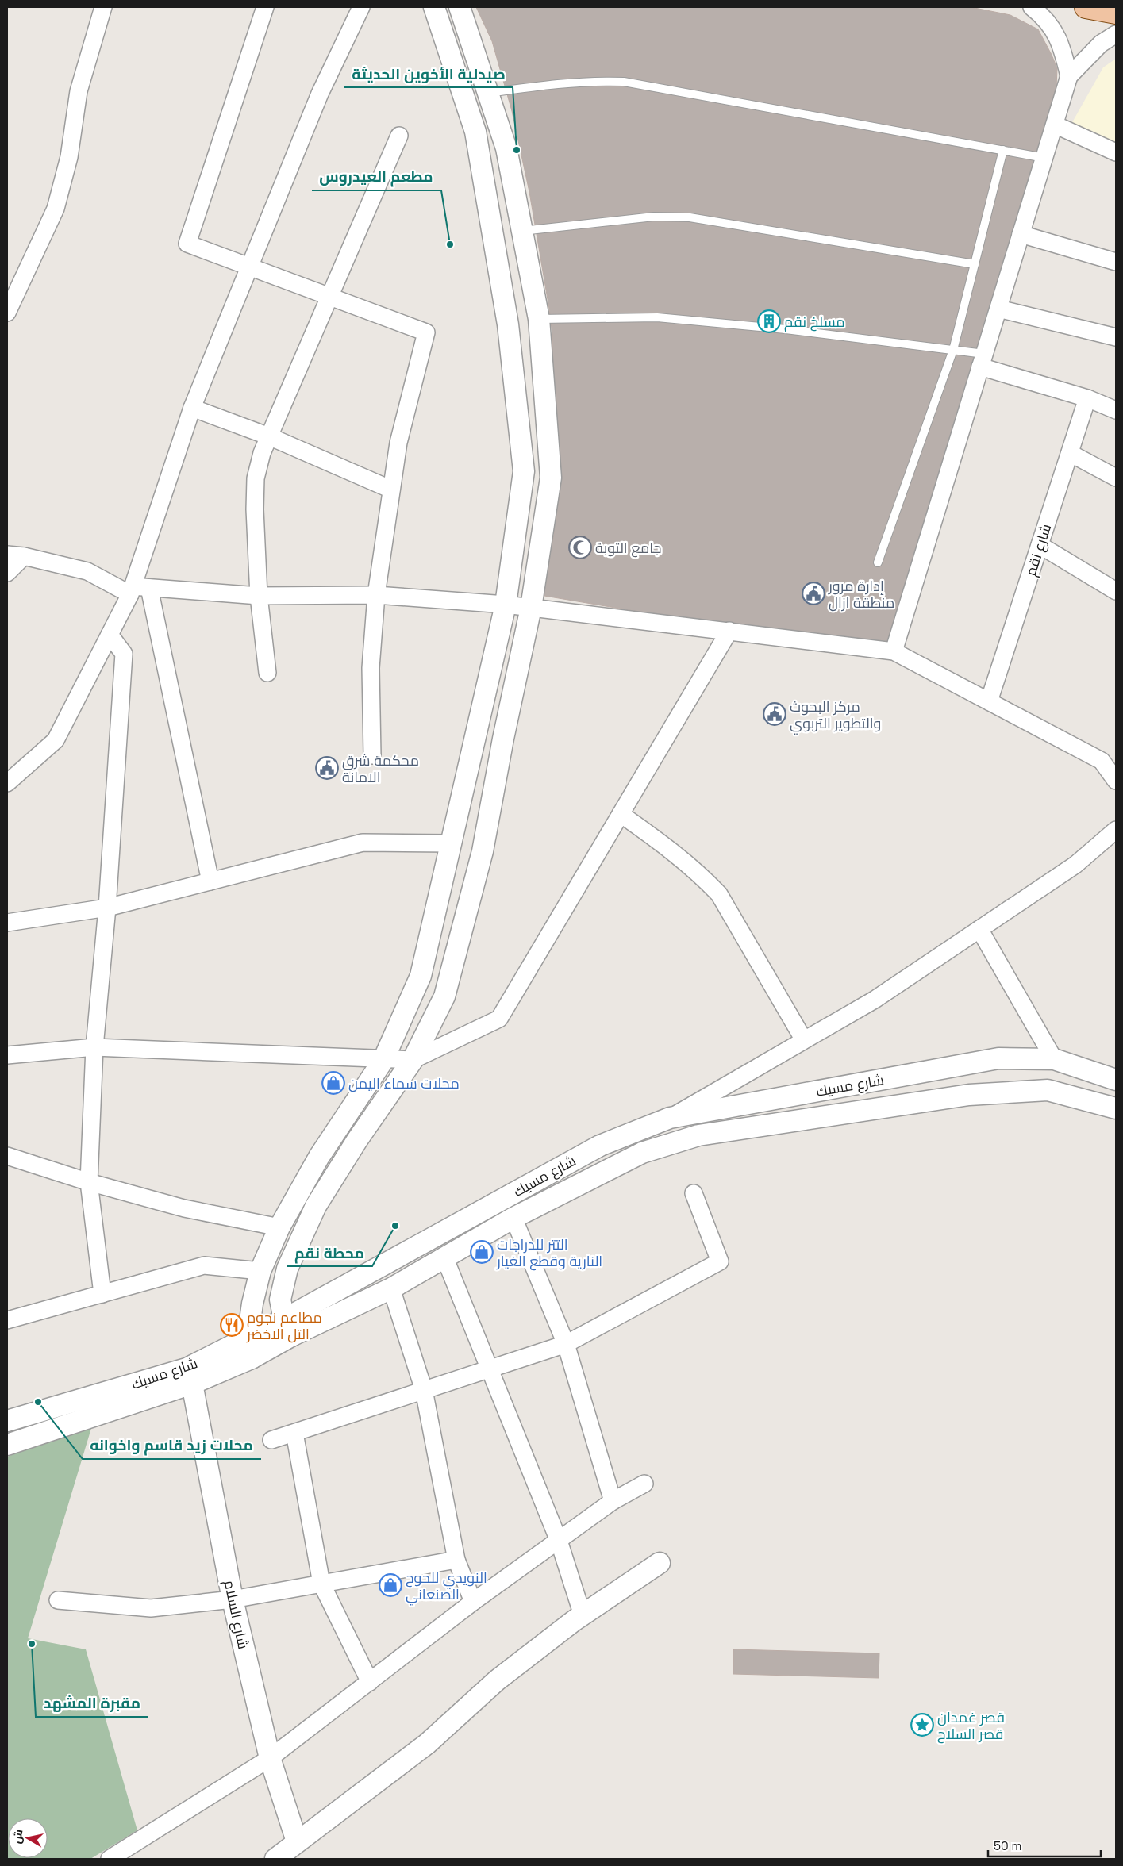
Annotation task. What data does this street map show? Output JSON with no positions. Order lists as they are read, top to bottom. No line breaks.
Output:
{"streets":{"street":["شارع نقم","شارع مسيك","شارع السلام"]},"crossings":[["شارع مسيك","شارع السلام"]],"places":{"other":["صيدلية الأخوين الحديثة","مطعم العيدروس","محطة نقم","محلات زيد قاسم واخوانه","مقبرة المشهد"],"building":["مسلخ نقم"],"mosque":["جامع التوبة"],"public building":["إدارة مرور منطقة ازال","مركز البحوث والتطوير التربوي","محكمة شرق الامانة"],"shop":["محلات سماء اليمن","التتر للدراجات النارية وقطع الغيار","النويدي للحوح الصنعاني"],"restaurant":["مطاعم نجوم التل الاخضر"],"place":["قصر غمدان قصر السلاح"]},"scale_bar":"50 m","north":"left"}
